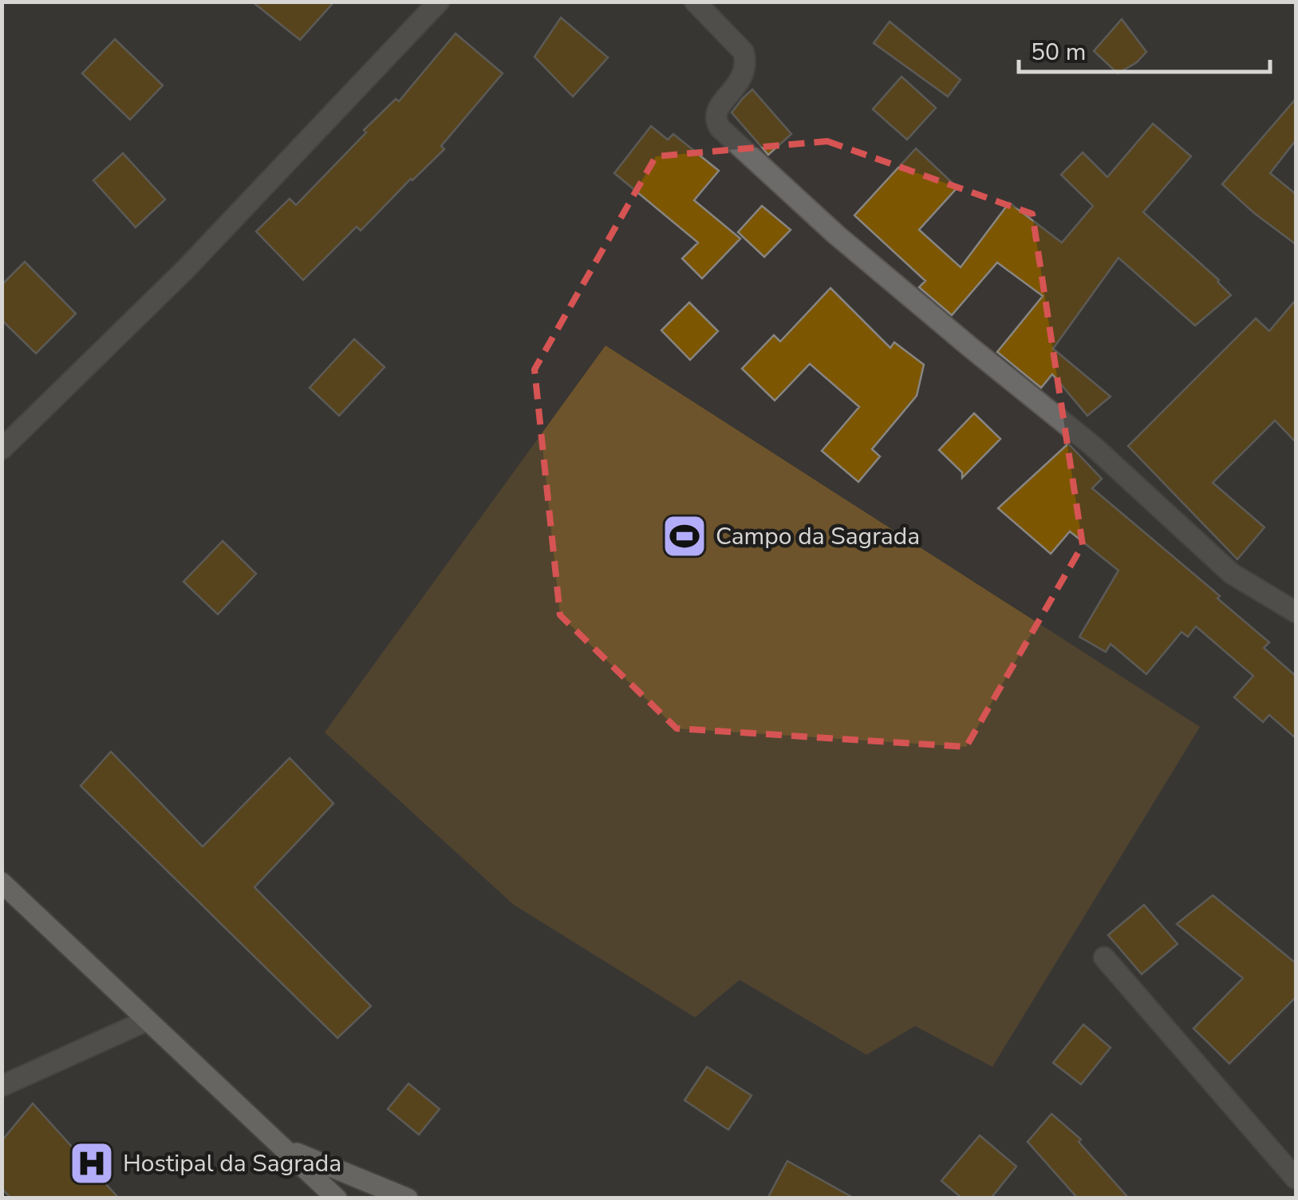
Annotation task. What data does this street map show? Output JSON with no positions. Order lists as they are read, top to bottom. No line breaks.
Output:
{"places":{"sports":["Campo da Sagrada"],"hospital":["Hostipal da Sagrada"]},"scale_bar":"50 m"}
